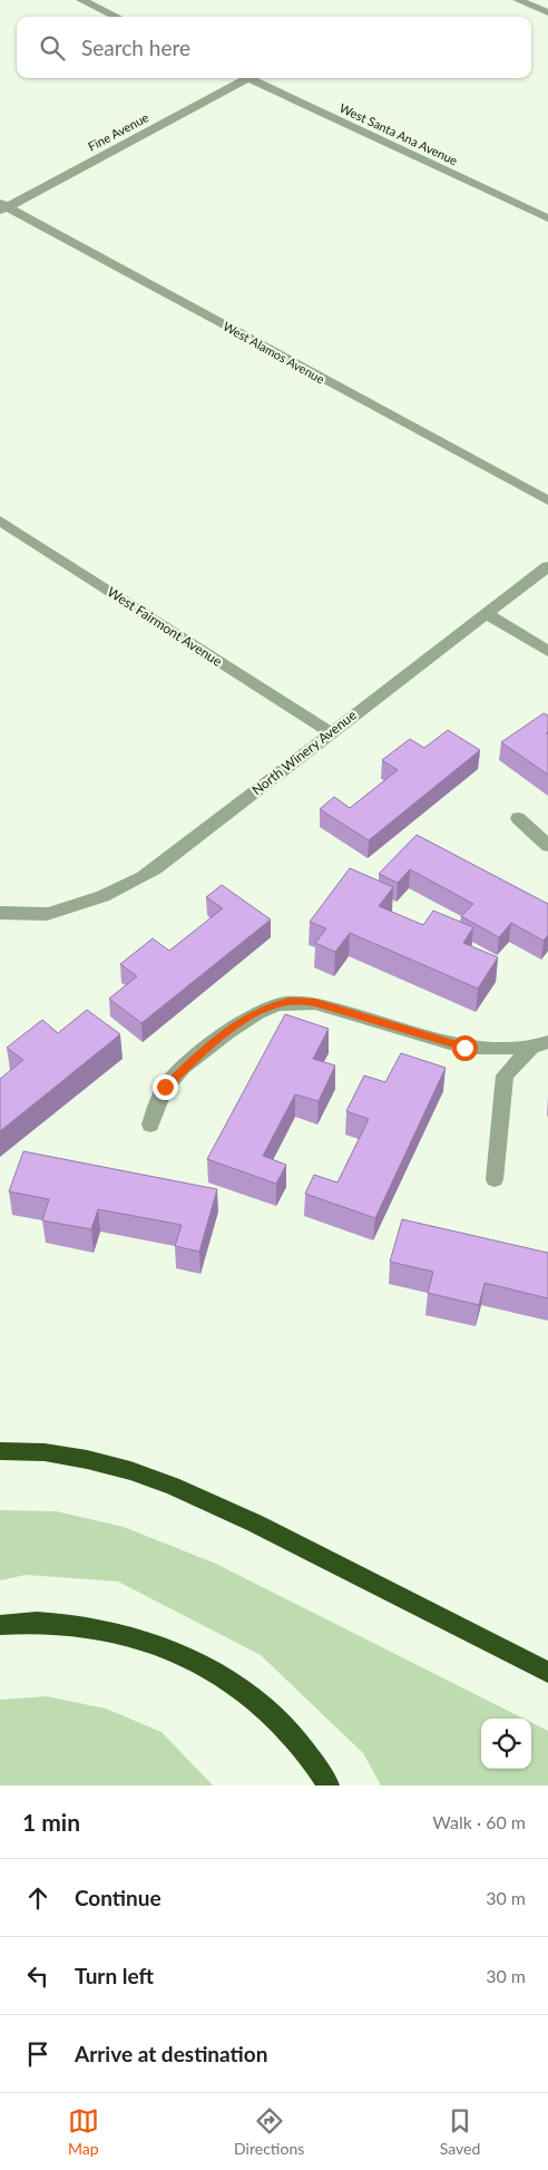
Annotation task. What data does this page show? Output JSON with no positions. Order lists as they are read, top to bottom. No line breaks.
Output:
{"streets":{"street":["Fine Avenue","West Santa Ana Avenue","West Alamos Avenue","West Fairmont Avenue","North Winery Avenue"]},"crossings":[["Fine Avenue","West Alamos Avenue"],["West Fairmont Avenue","North Winery Avenue"]],"page":{"search":"Search here","heading":["1 min","Walk · 60 m"],"list":[["Continue","30 m"],["Turn left","30 m"],"Arrive at destination"],"nav":["Map","Directions","Saved"]}}
